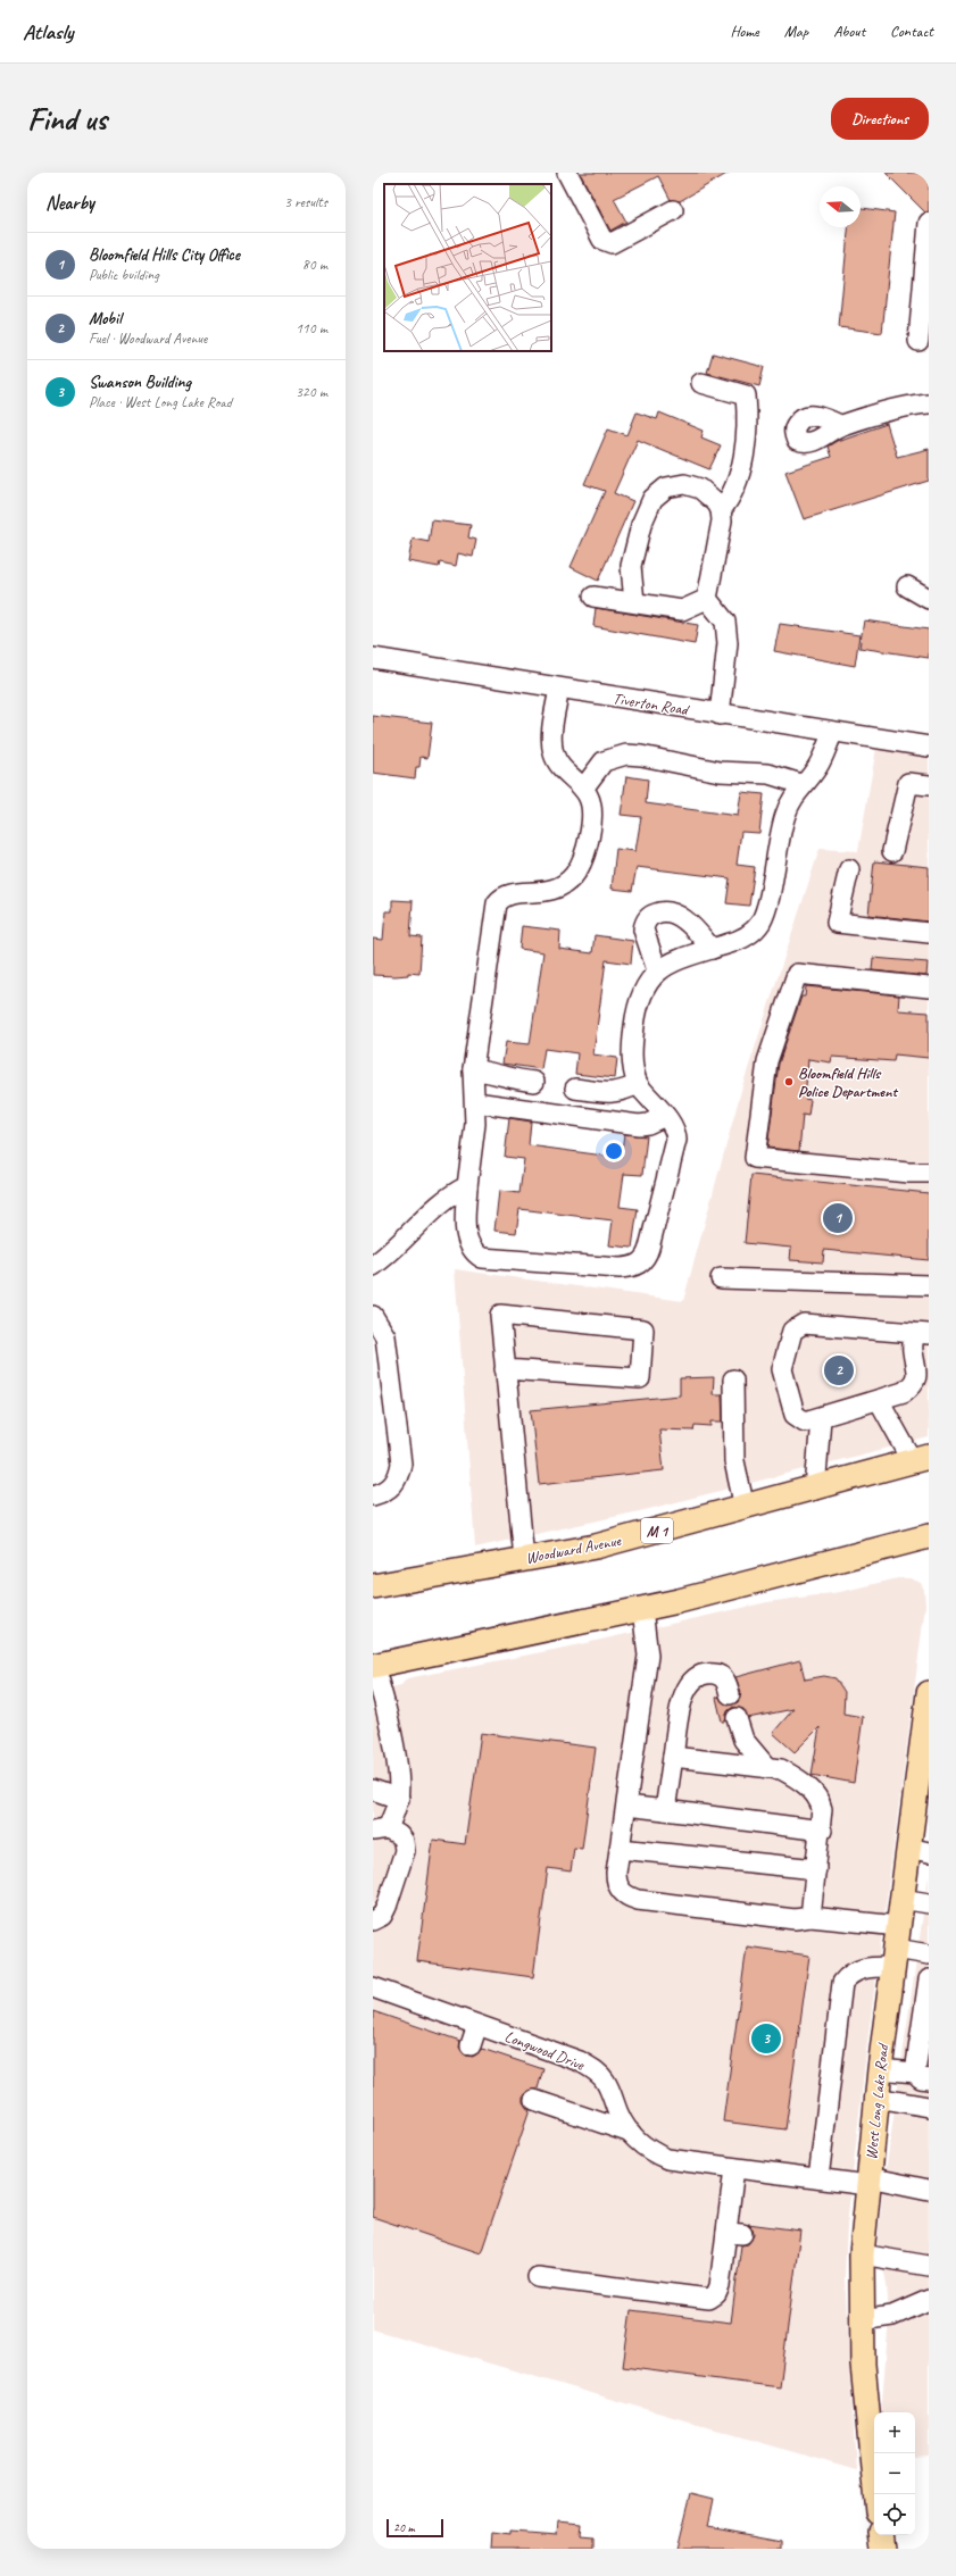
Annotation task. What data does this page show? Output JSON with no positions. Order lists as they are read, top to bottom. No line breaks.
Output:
{"streets":{"main road":["M 1","Woodward Avenue","West Long Lake Road"],"street":["Tiverton Road","Longwood Drive"]},"crossings":[["Longwood Drive","West Long Lake Road"]],"places":["Bloomfield Hills Police Department"],"scale_bar":"20 m","north":"left","page":{"header":"Atlasly","nav":["Home","Map","About","Contact"],"buttons":"Directions","title":"Find us","heading":["Nearby","3 results"],"list":[{"mark":"1","name":"Bloomfield Hills City Office","note":"Public building","value":"80 m"},{"mark":"2","name":"Mobil","note":"Fuel · Woodward Avenue","value":"110 m"},{"mark":"3","name":"Swanson Building","note":"Place · West Long Lake Road","value":"320 m"}],"pins":["1","2","3"],"map_buttons":["+","−"],"scale":"20 m"}}
